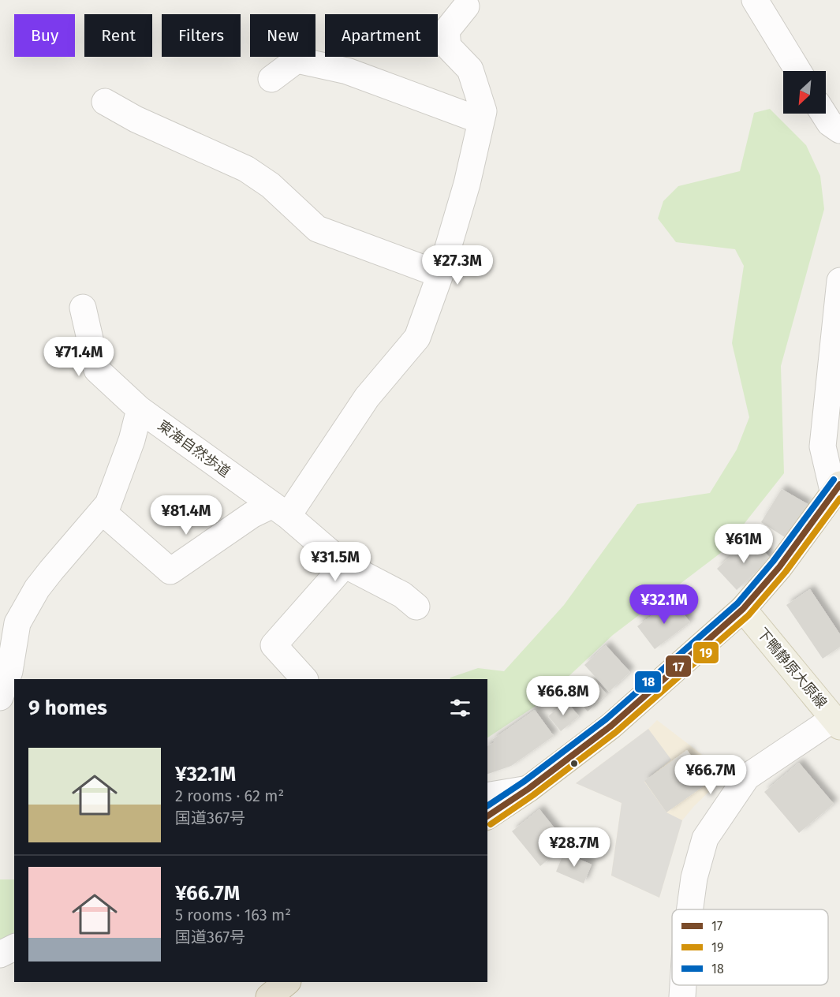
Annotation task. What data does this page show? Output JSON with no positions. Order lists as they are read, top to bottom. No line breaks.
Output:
{"streets":{"main road":["下鴨静原大原線"],"street":["東海自然歩道"]},"lines":["transit line 18","transit line 17","transit line 19"],"legend":["17","19","18"],"north":"bottom left","page":{"chip":["Buy","Rent","Filters","New","Apartment"],"price":["¥27.3M","¥71.4M","¥81.4M","¥61M","¥31.5M","¥32.1M","¥66.8M","¥66.7M","¥28.7M"],"heading":"9 homes","list":[{"name":"¥32.1M","note":"2 rooms · 62 m² · 国道367号"},{"name":"¥66.7M","note":"5 rooms · 163 m² · 国道367号"}]}}
